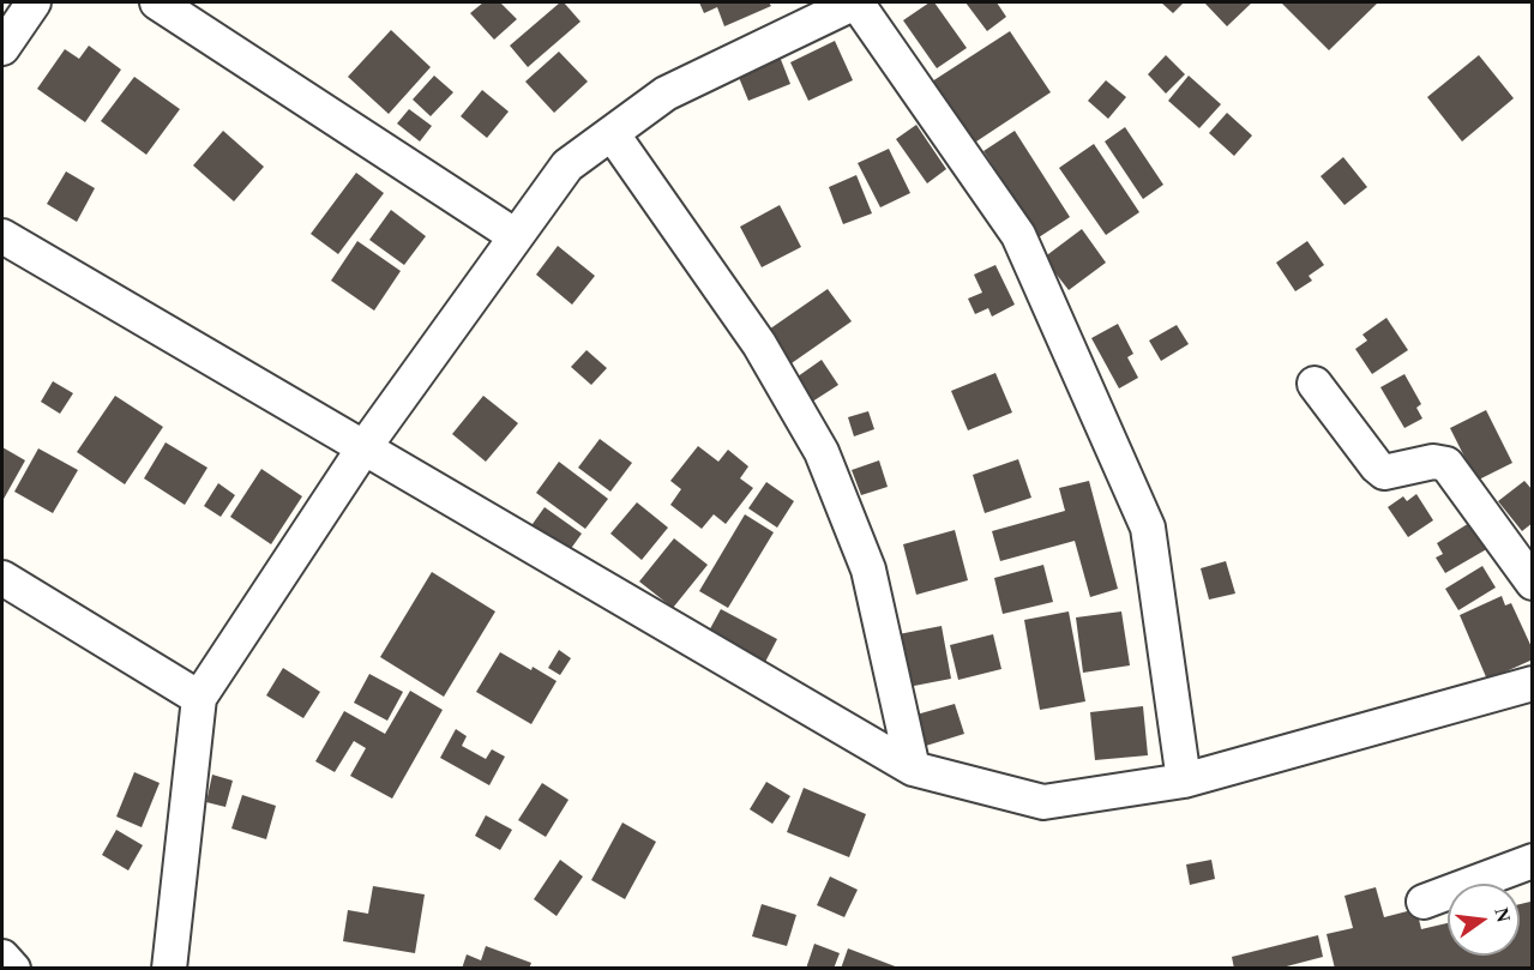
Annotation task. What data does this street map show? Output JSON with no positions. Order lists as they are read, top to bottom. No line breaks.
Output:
{"north":"right"}
